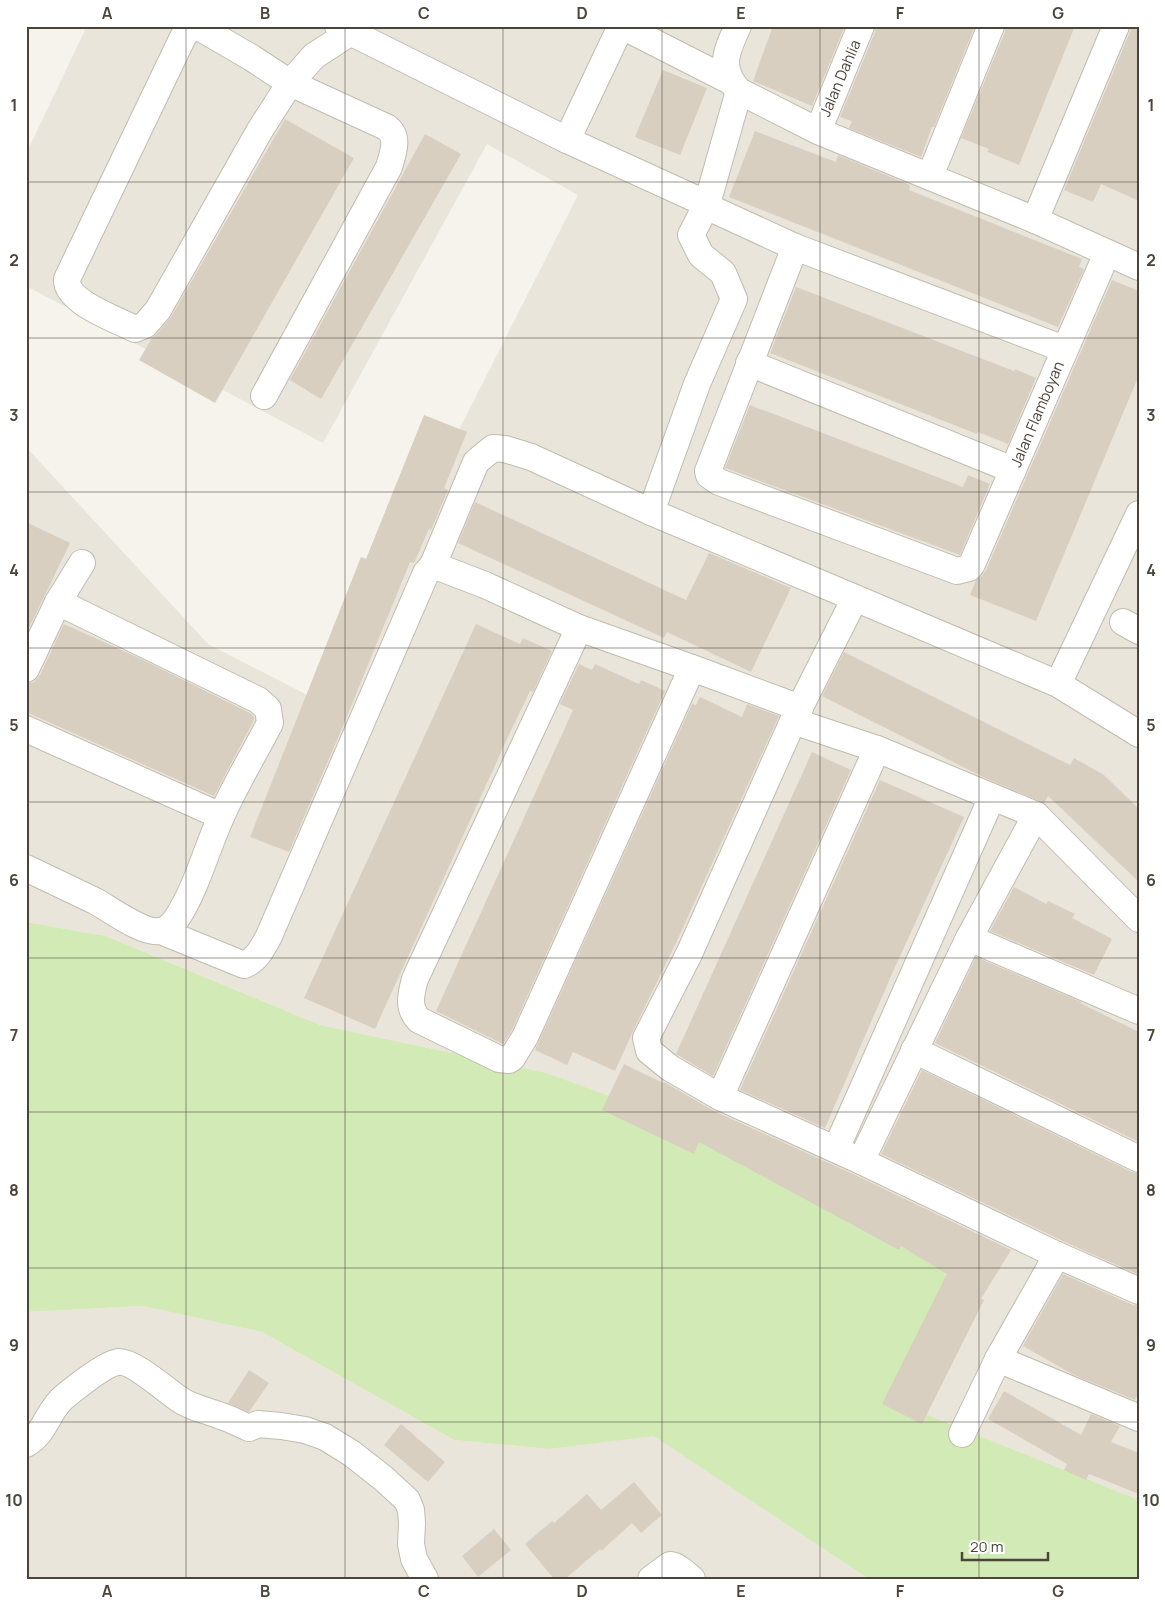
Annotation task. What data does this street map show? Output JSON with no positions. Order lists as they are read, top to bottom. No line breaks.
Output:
{"streets":{"street":["Jalan Dahlia","Jalan Flamboyan"]},"scale_bar":"20 m","grid":{"columns":["A","B","C","D","E","F","G"],"rows":["1","2","3","4","5","6","7","8","9","10"]}}
